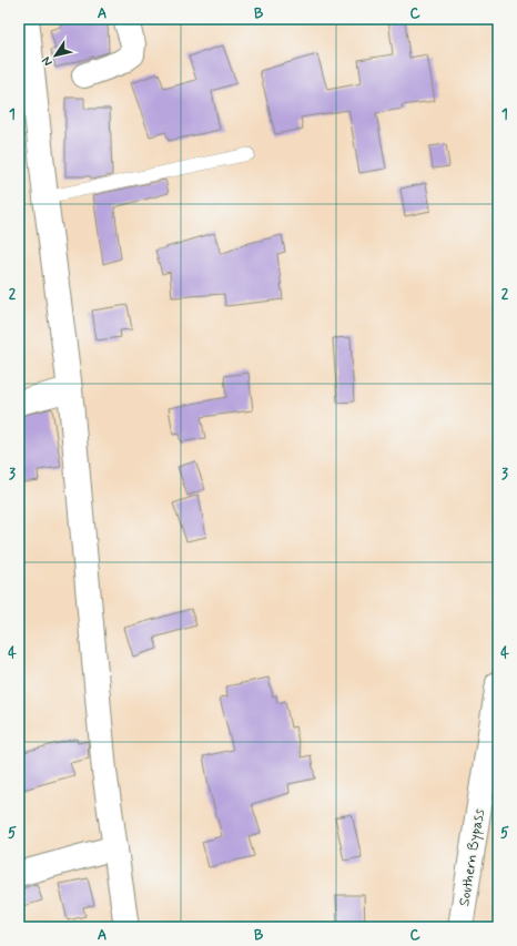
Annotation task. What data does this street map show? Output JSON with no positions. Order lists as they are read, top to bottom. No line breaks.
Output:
{"streets":{"main road":["Southern Bypass"]},"north":"bottom left","grid":{"columns":["A","B","C"],"rows":["1","2","3","4","5"]}}
